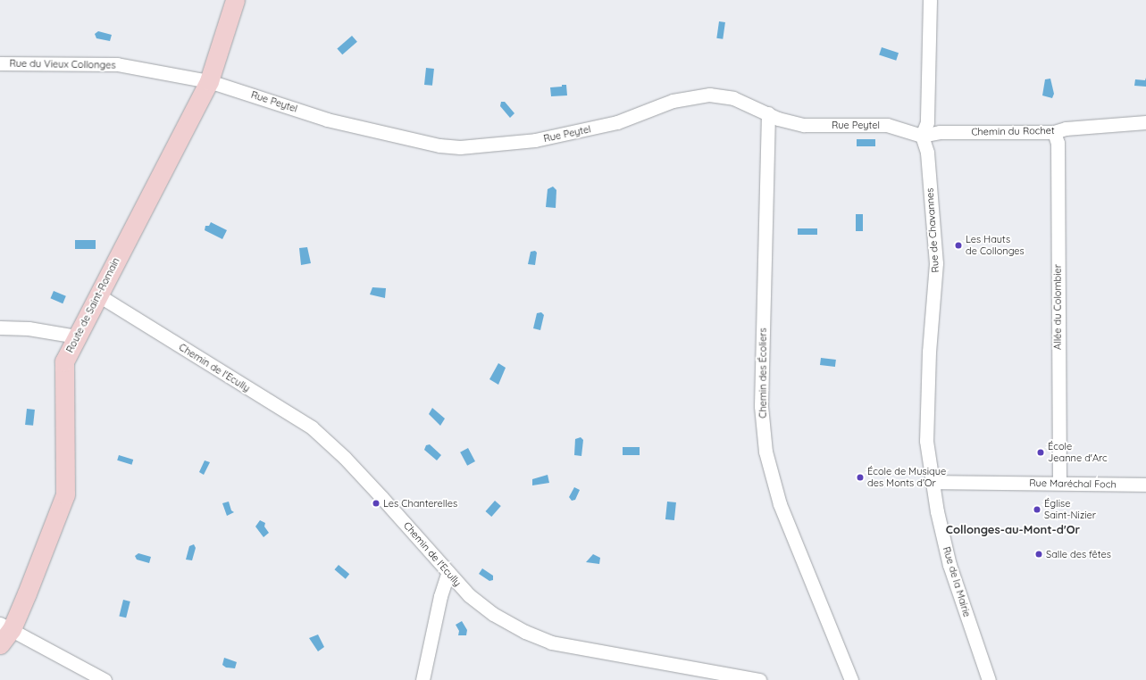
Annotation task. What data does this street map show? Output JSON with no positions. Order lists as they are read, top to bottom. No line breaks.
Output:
{"streets":{"main road":["Route de Saint-Romain"],"street":["Rue du Vieux Collonges","Rue Peytel","Chemin du Rochet","Rue de Chavannes","Allée du Colombier","Chemin de l'Ecully","Chemin des Écoliers","Rue Maréchal Foch","Rue de la Mairie"]},"crossings":[["Rue du Vieux Collonges","Rue Peytel"],["Rue du Vieux Collonges","Route de Saint-Romain"],["Rue Peytel","Chemin du Rochet"],["Rue Peytel","Rue de Chavannes"],["Rue Peytel","Route de Saint-Romain"],["Rue Peytel","Chemin des Écoliers"],["Chemin du Rochet","Rue de Chavannes"],["Chemin du Rochet","Allée du Colombier"],["Rue de Chavannes","Rue Maréchal Foch"],["Rue de Chavannes","Rue de la Mairie"],["Route de Saint-Romain","Chemin de l'Ecully"],["Allée du Colombier","Rue Maréchal Foch"],["Rue Maréchal Foch","Rue de la Mairie"]],"districts":["Collonges-au-Mont-d'Or"],"places":["Les Hauts de Collonges","École Jeanne d'Arc","École de Musique des Monts d’Or","Les Chanterelles","Église Saint-Nizier","Salle des fêtes"]}
